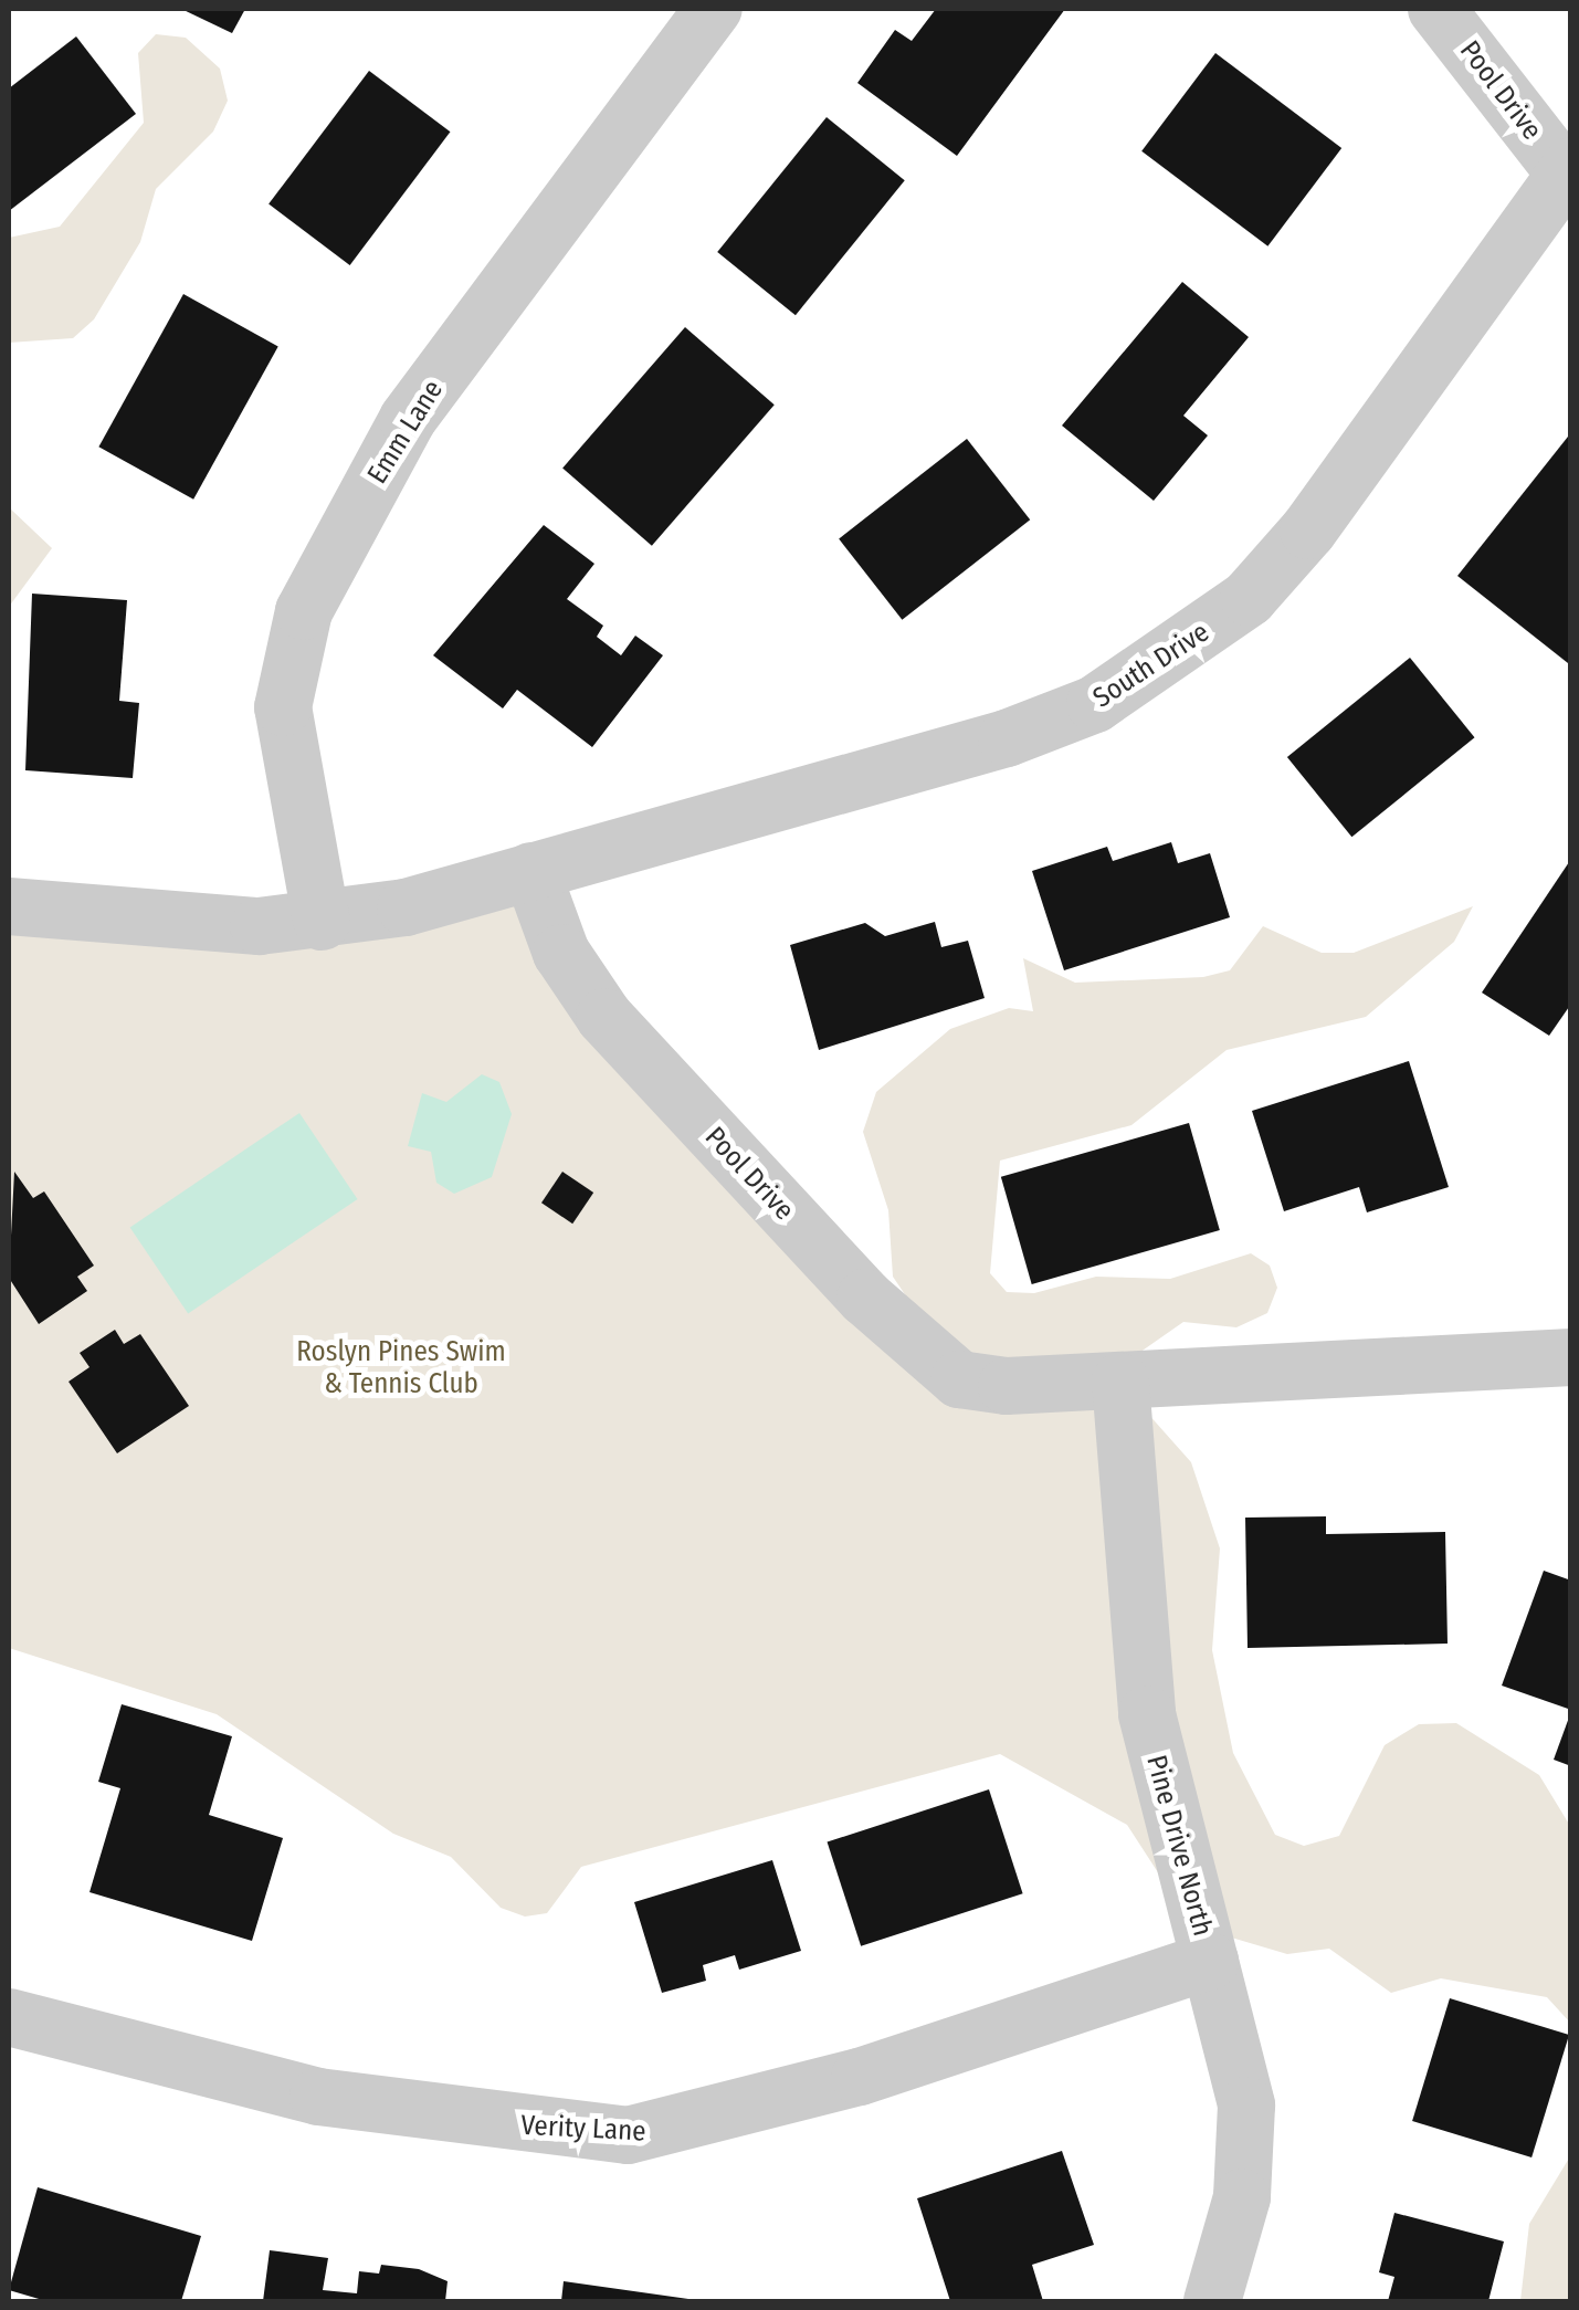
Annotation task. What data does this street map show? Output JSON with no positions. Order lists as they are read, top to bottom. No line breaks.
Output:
{"streets":{"street":["Pool Drive","Emm Lane","South Drive","Pine Drive North","Verity Lane"]},"crossings":[["Pool Drive","South Drive"],["Pool Drive","Pine Drive North"],["Pine Drive North","Verity Lane"]],"parks":["Roslyn Pines Swim & Tennis Club"]}
